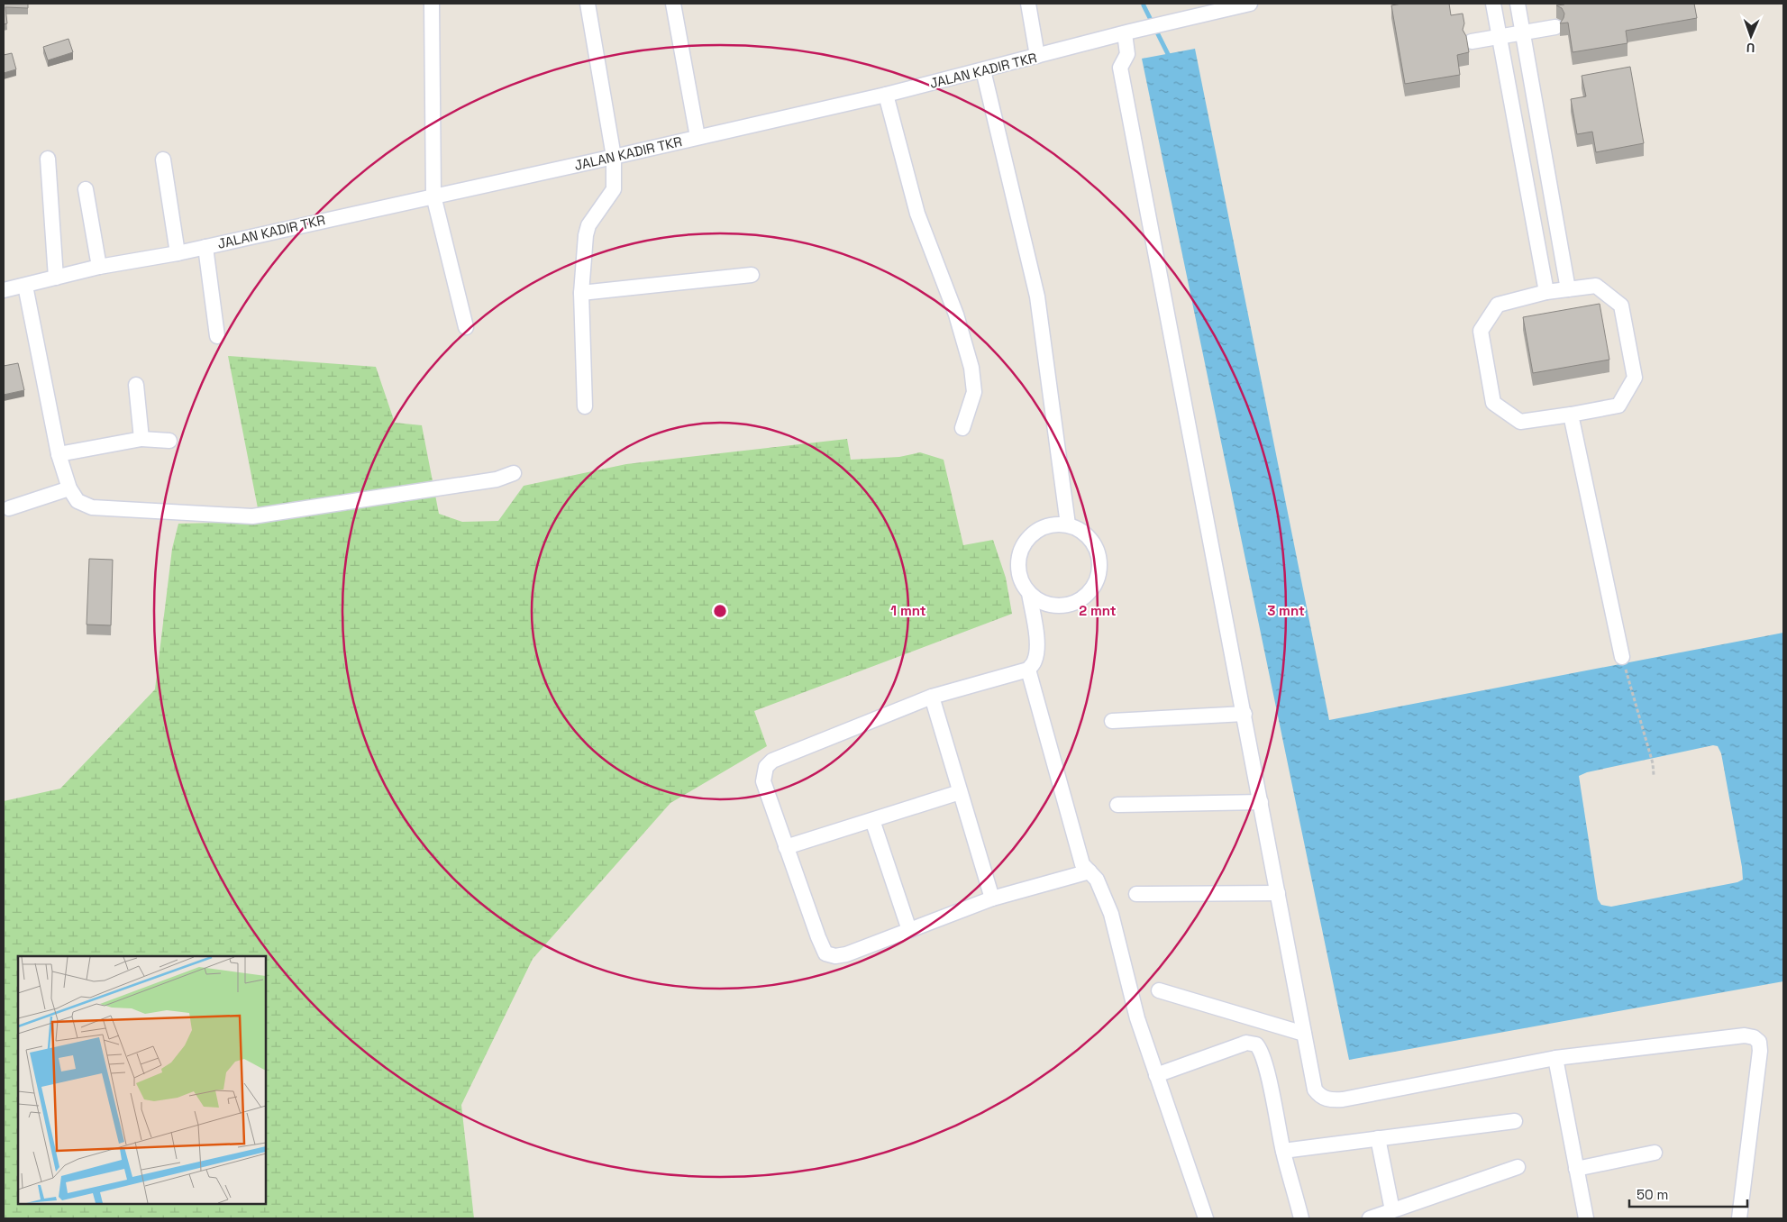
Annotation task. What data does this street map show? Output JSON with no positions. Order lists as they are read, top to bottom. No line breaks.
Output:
{"streets":{"street":["JALAN KADIR TKR"]},"scale_bar":"50 m","north":"bottom","rings":["1 mnt","2 mnt","3 mnt"]}
